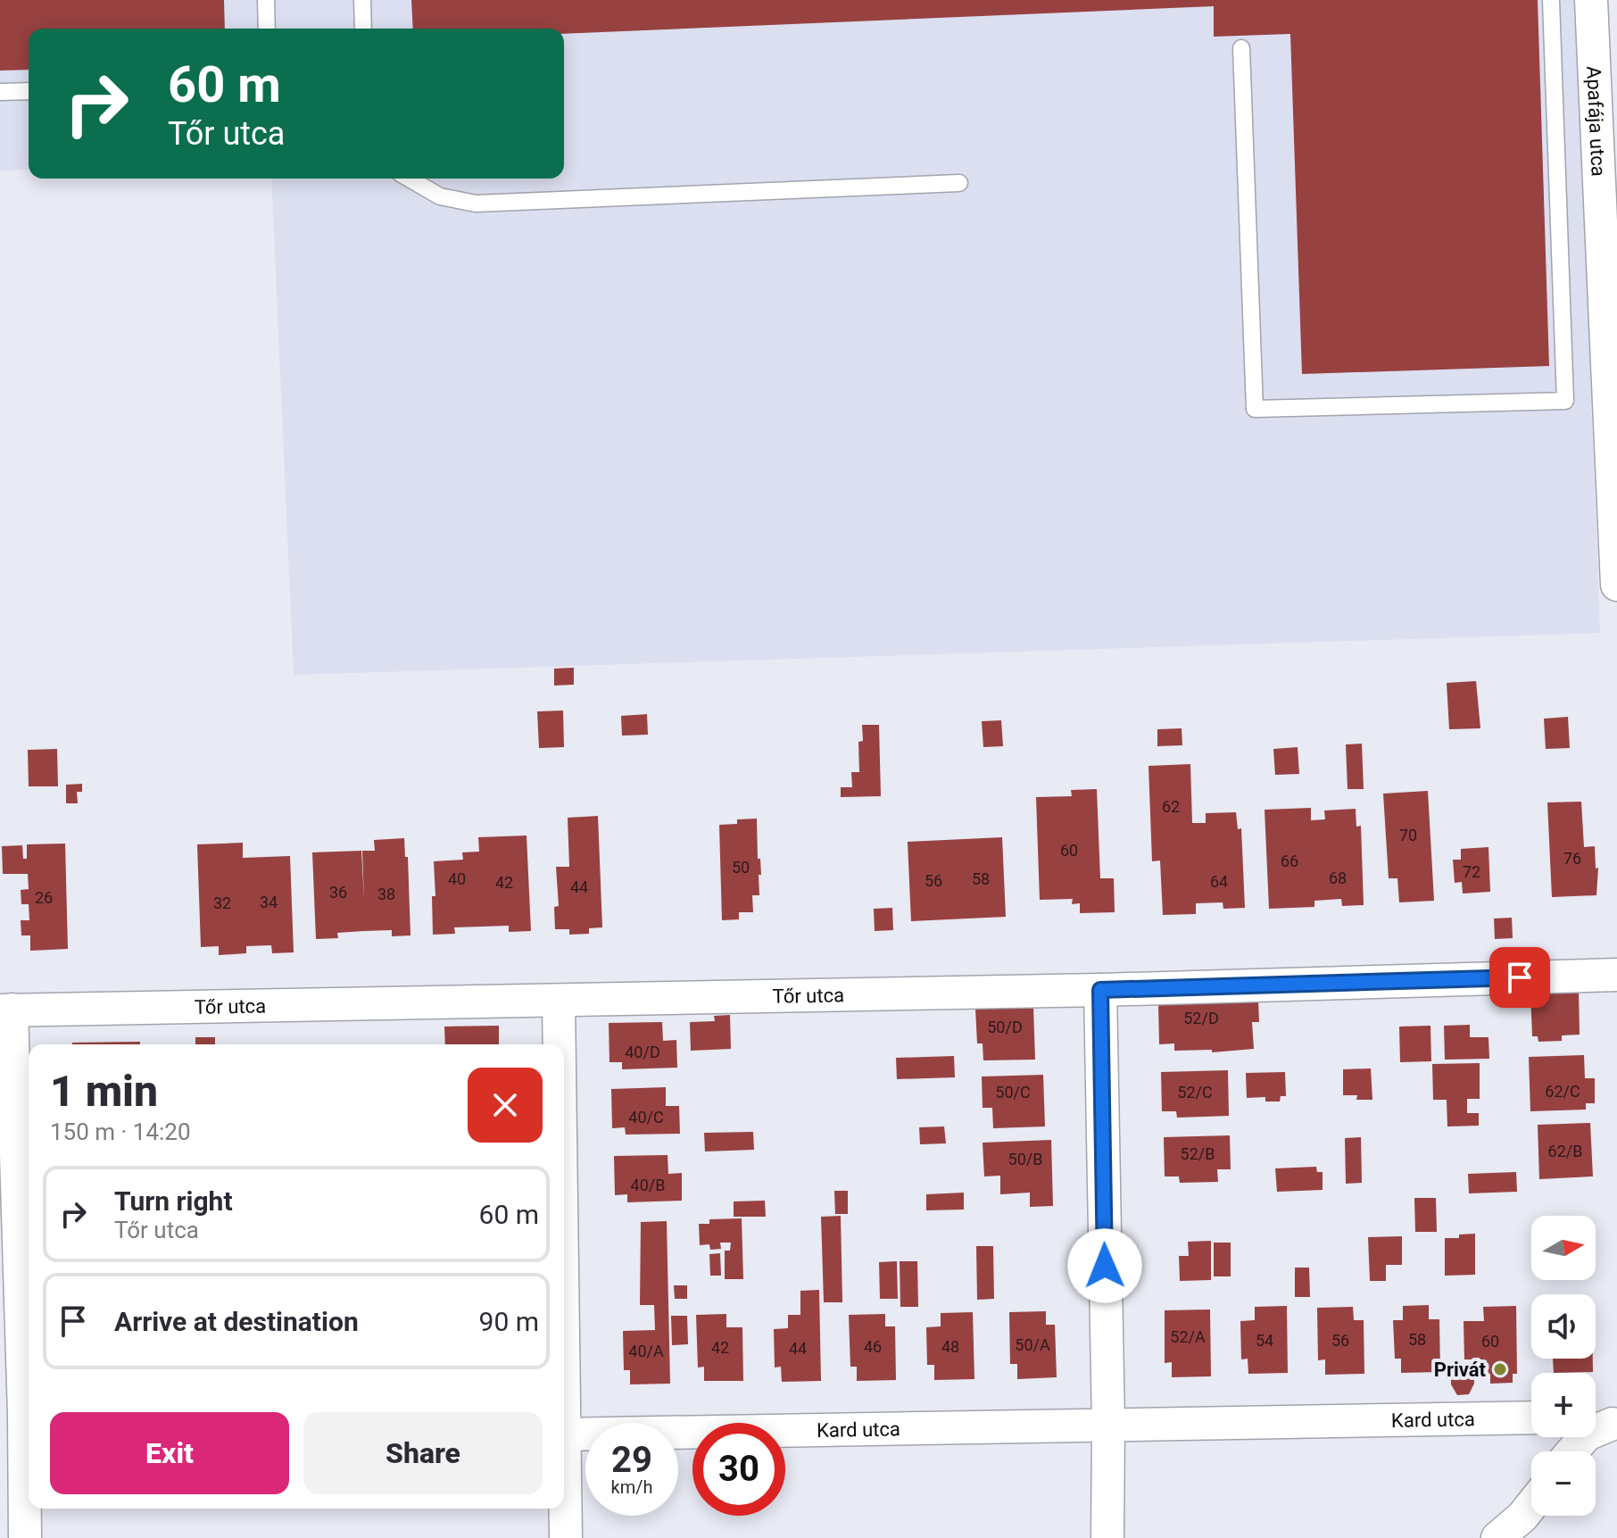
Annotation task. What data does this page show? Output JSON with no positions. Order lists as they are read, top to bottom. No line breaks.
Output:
{"streets":{"street":["Apafája utca","Tőr utca","Kard utca"]},"places":["Privát"],"house_numbers":["62","70","60","76","66","50","72","68","40","58","56","64","42","44","36","38","26","34","32","52/D","50/D","40/D","62/C","50/C","52/C","40/C","62/B","52/B","50/B","40/B","52/A","58","54","56","60","50/A","46","48","42","44","40/A"],"north":"right","page":{"turn":["60 m","Tőr utca"],"heading":["1 min","150 m · 14:20"],"list":[{"name":"Turn right","note":"Tőr utca","value":"60 m"},{"name":"Arrive at destination","value":"90 m"}],"map_buttons":["+","−"],"buttons":["Exit","Share"],"speed":"29 km/h","limit":"30"}}
